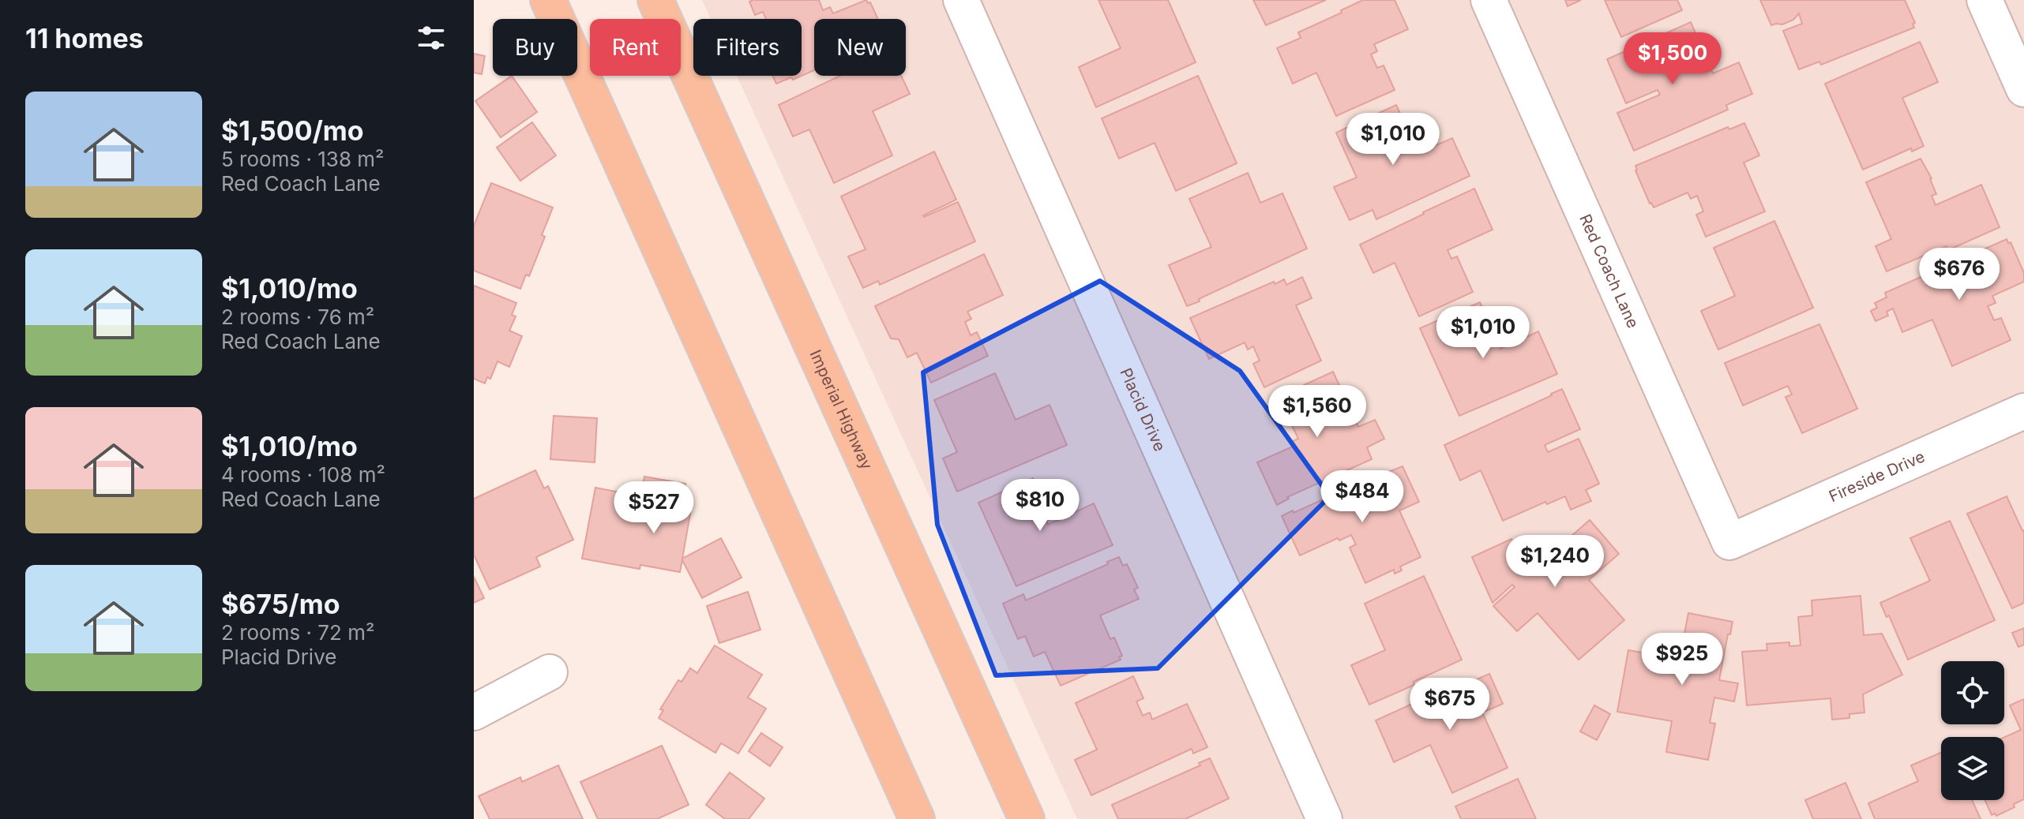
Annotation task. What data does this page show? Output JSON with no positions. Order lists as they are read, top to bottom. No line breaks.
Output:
{"streets":{"main road":["Imperial Highway"],"street":["Red Coach Lane","Placid Drive","Fireside Drive"]},"crossings":[["Red Coach Lane","Fireside Drive"]],"page":{"heading":"11 homes","chip":["Buy","Rent","Filters","New"],"price":["$1,500","$1,010","$676","$1,010","$1,560","$484","$810","$527","$1,240","$925","$675"],"list":[{"name":"$1,500/mo","note":"5 rooms · 138 m² · Red Coach Lane"},{"name":"$1,010/mo","note":"2 rooms · 76 m² · Red Coach Lane"},{"name":"$1,010/mo","note":"4 rooms · 108 m² · Red Coach Lane"},{"name":"$675/mo","note":"2 rooms · 72 m² · Placid Drive"}]}}
